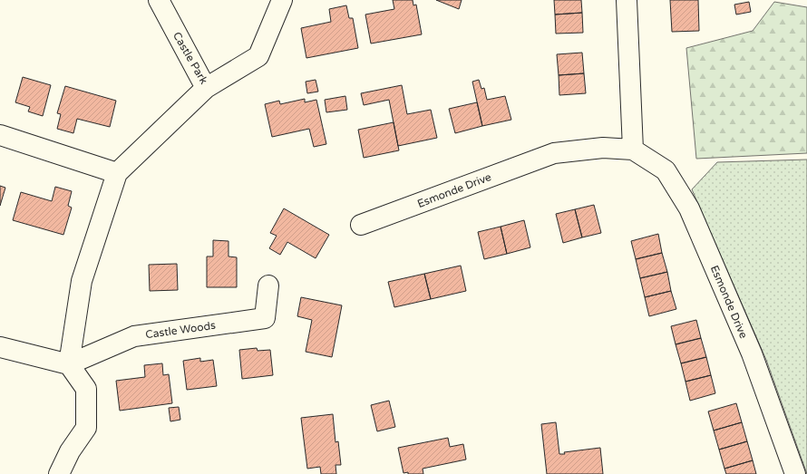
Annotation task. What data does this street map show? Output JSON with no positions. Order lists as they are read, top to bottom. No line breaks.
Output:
{"streets":{"street":["Castle Park","Esmonde Drive","Castle Woods"]}}
